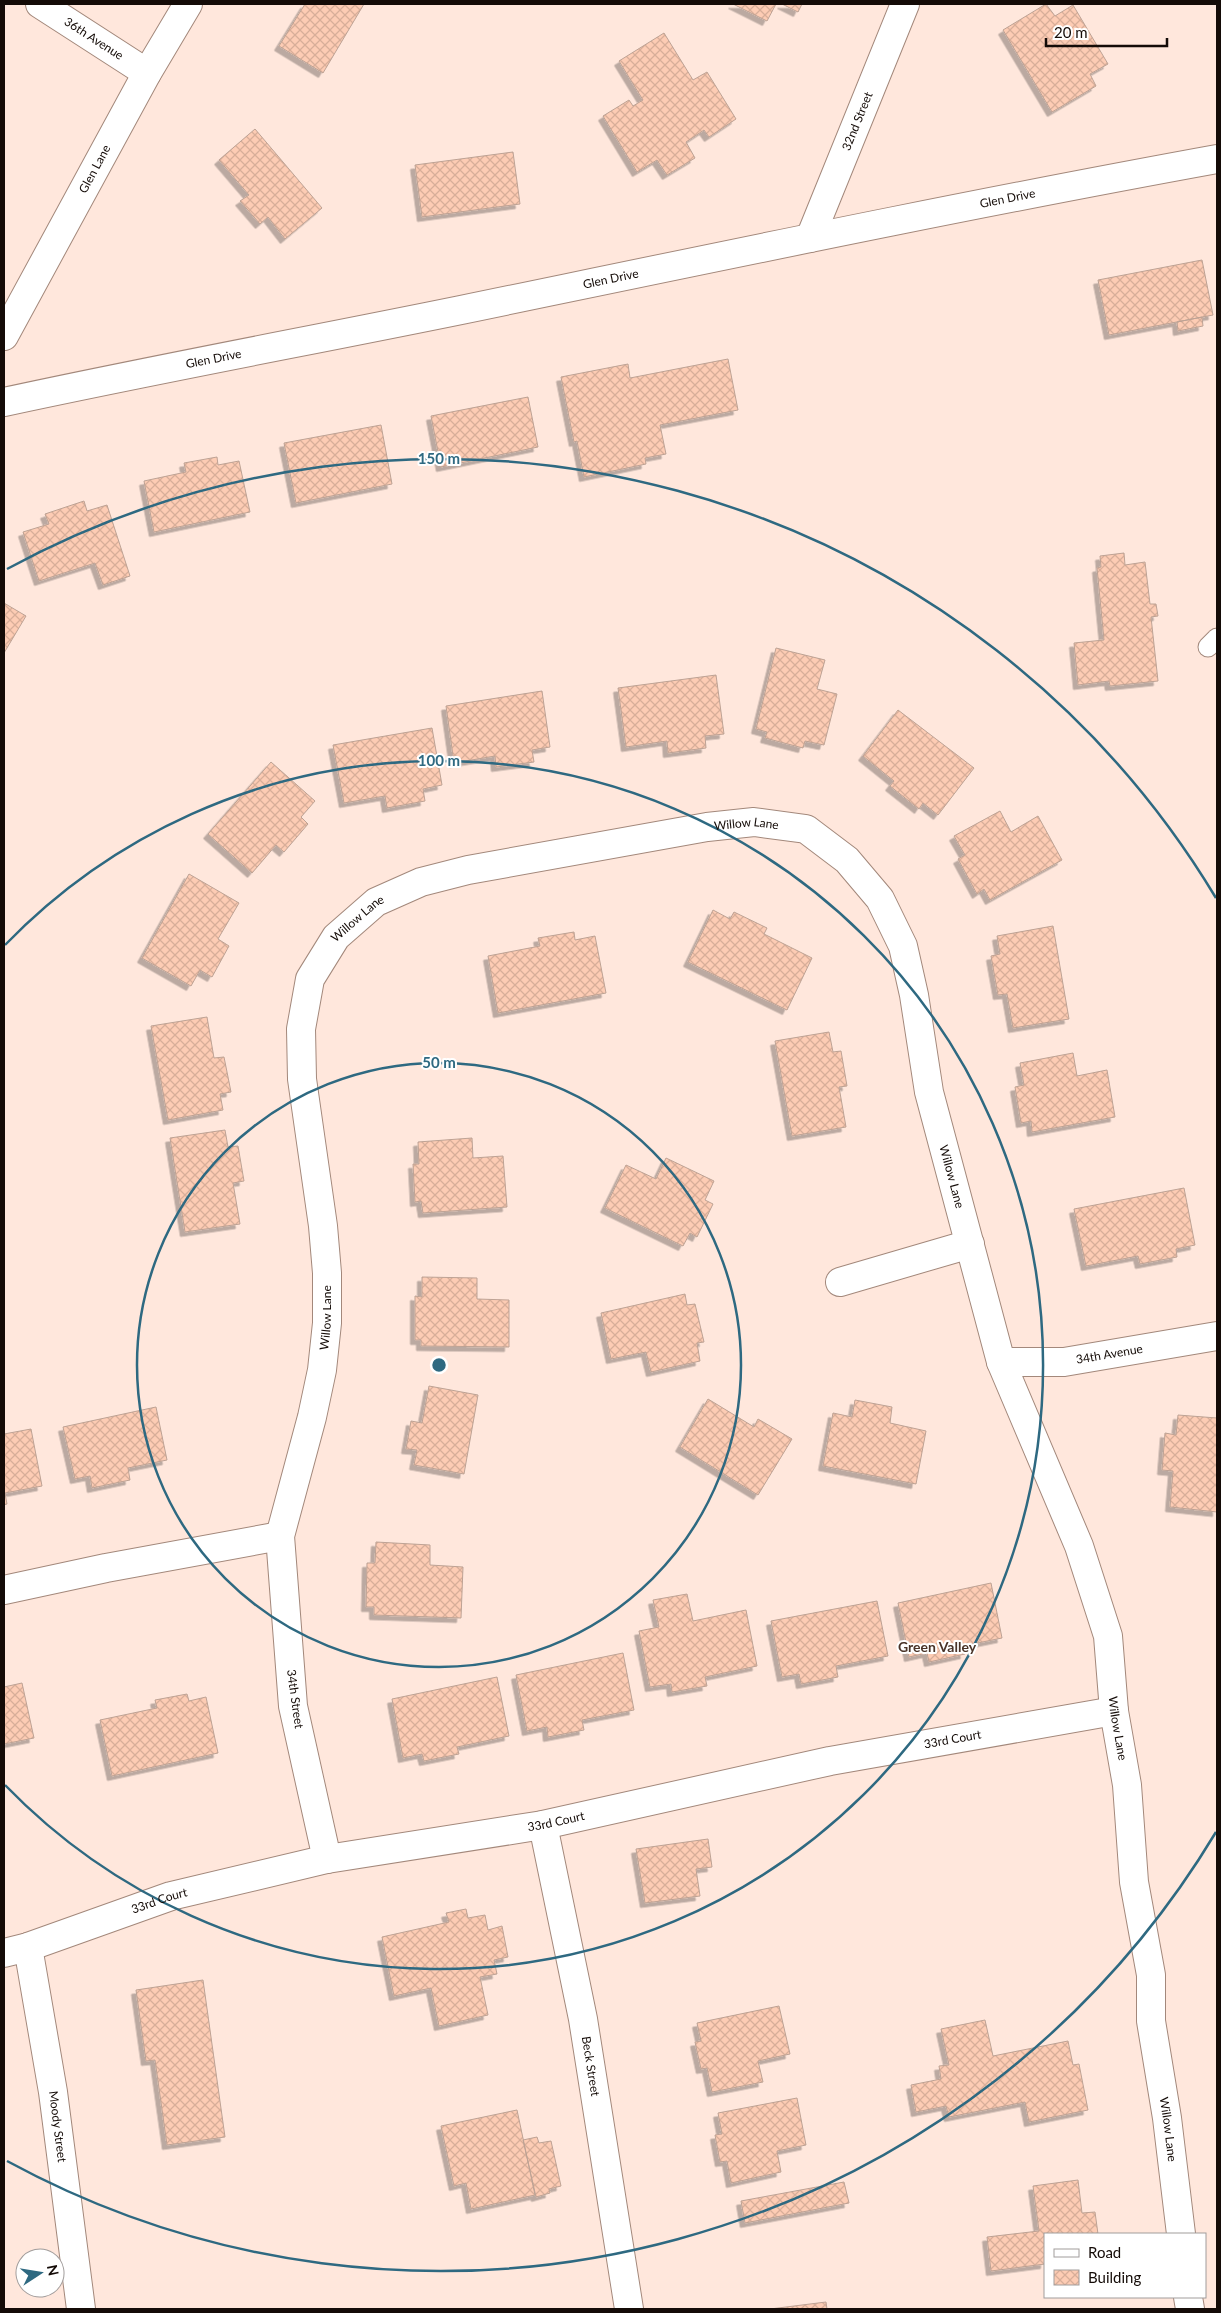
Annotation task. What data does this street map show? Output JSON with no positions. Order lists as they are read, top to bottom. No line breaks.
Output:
{"streets":{"street":["36th Avenue","32nd Street","Glen Lane","Glen Drive","Willow Lane","34th Avenue","34th Street","33rd Court","Beck Street","Moody Street"]},"crossings":[["36th Avenue","Glen Lane"],["32nd Street","Glen Drive"],["Willow Lane","34th Avenue"],["Willow Lane","34th Street"],["Willow Lane","33rd Court"],["34th Street","33rd Court"],["33rd Court","Beck Street"],["33rd Court","Moody Street"]],"districts":["Green Valley"],"legend":["Road","Building"],"scale_bar":"20 m","north":"right","rings":["150 m","100 m","50 m"]}
